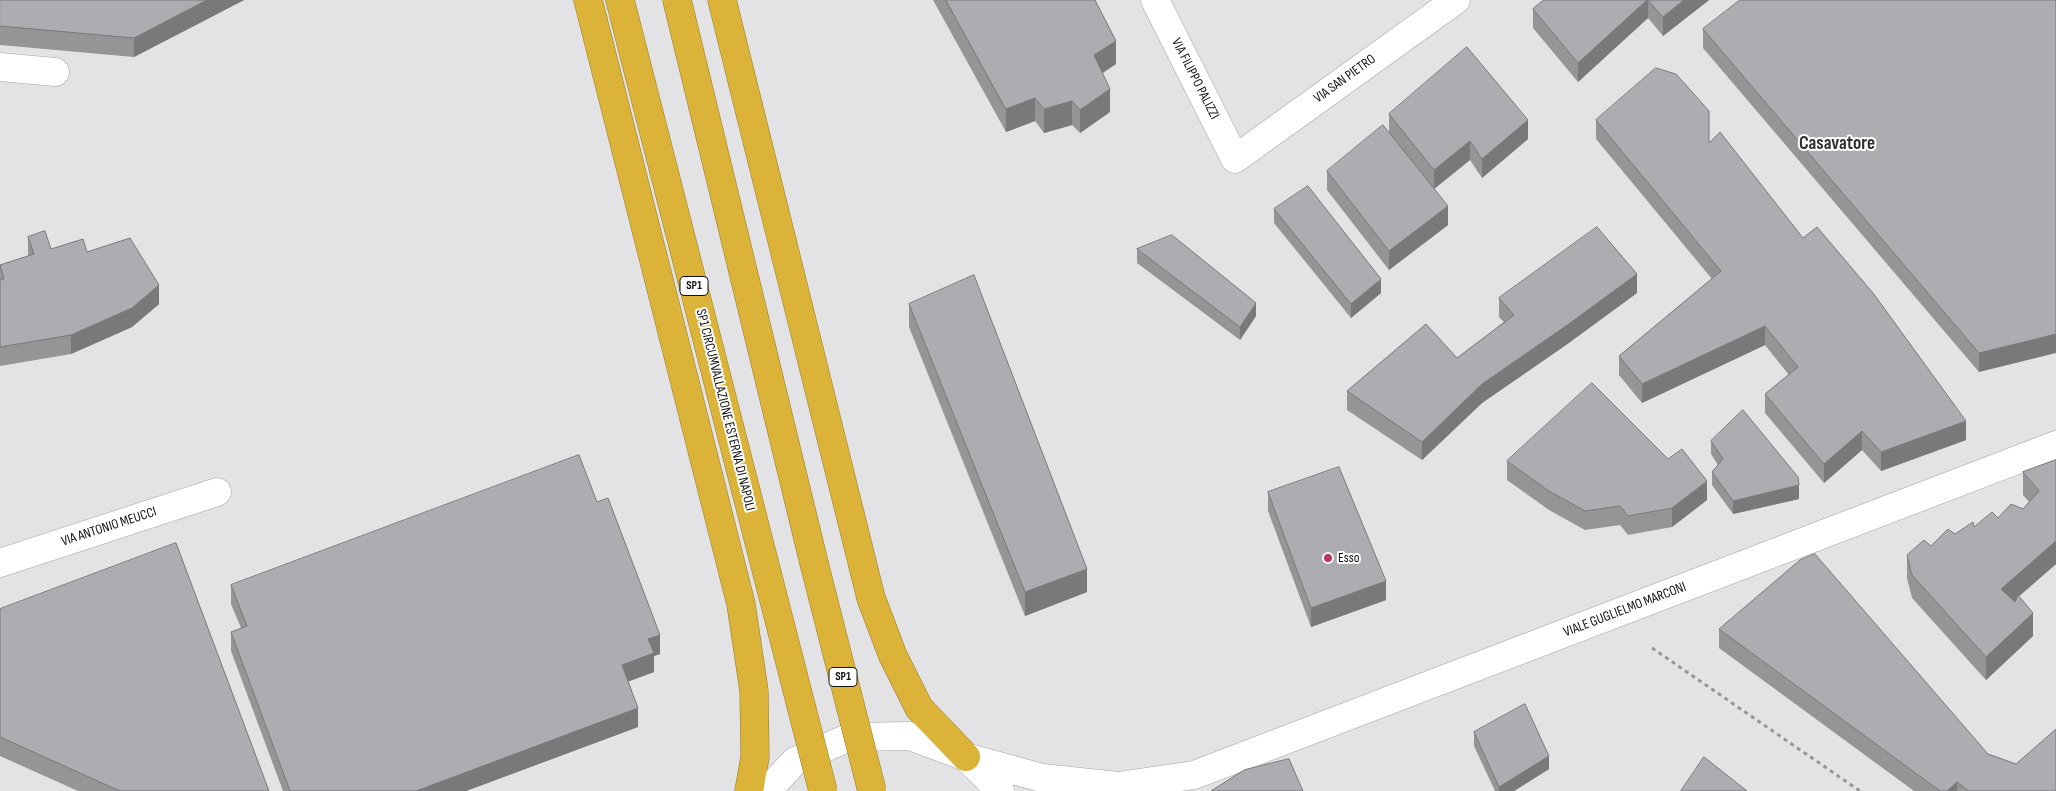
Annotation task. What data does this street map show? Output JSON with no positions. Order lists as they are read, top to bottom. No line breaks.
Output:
{"streets":{"highway":["SP1","SP1 CIRCUMVALLAZIONE ESTERNA DI NAPOLI"],"street":["VIA FILIPPO PALIZZI","VIA SAN PIETRO","VIA ANTONIO MEUCCI","VIALE GUGLIELMO MARCONI"]},"crossings":[["VIA FILIPPO PALIZZI","VIA SAN PIETRO"]],"districts":["Casavatore"],"places":["Esso"]}
